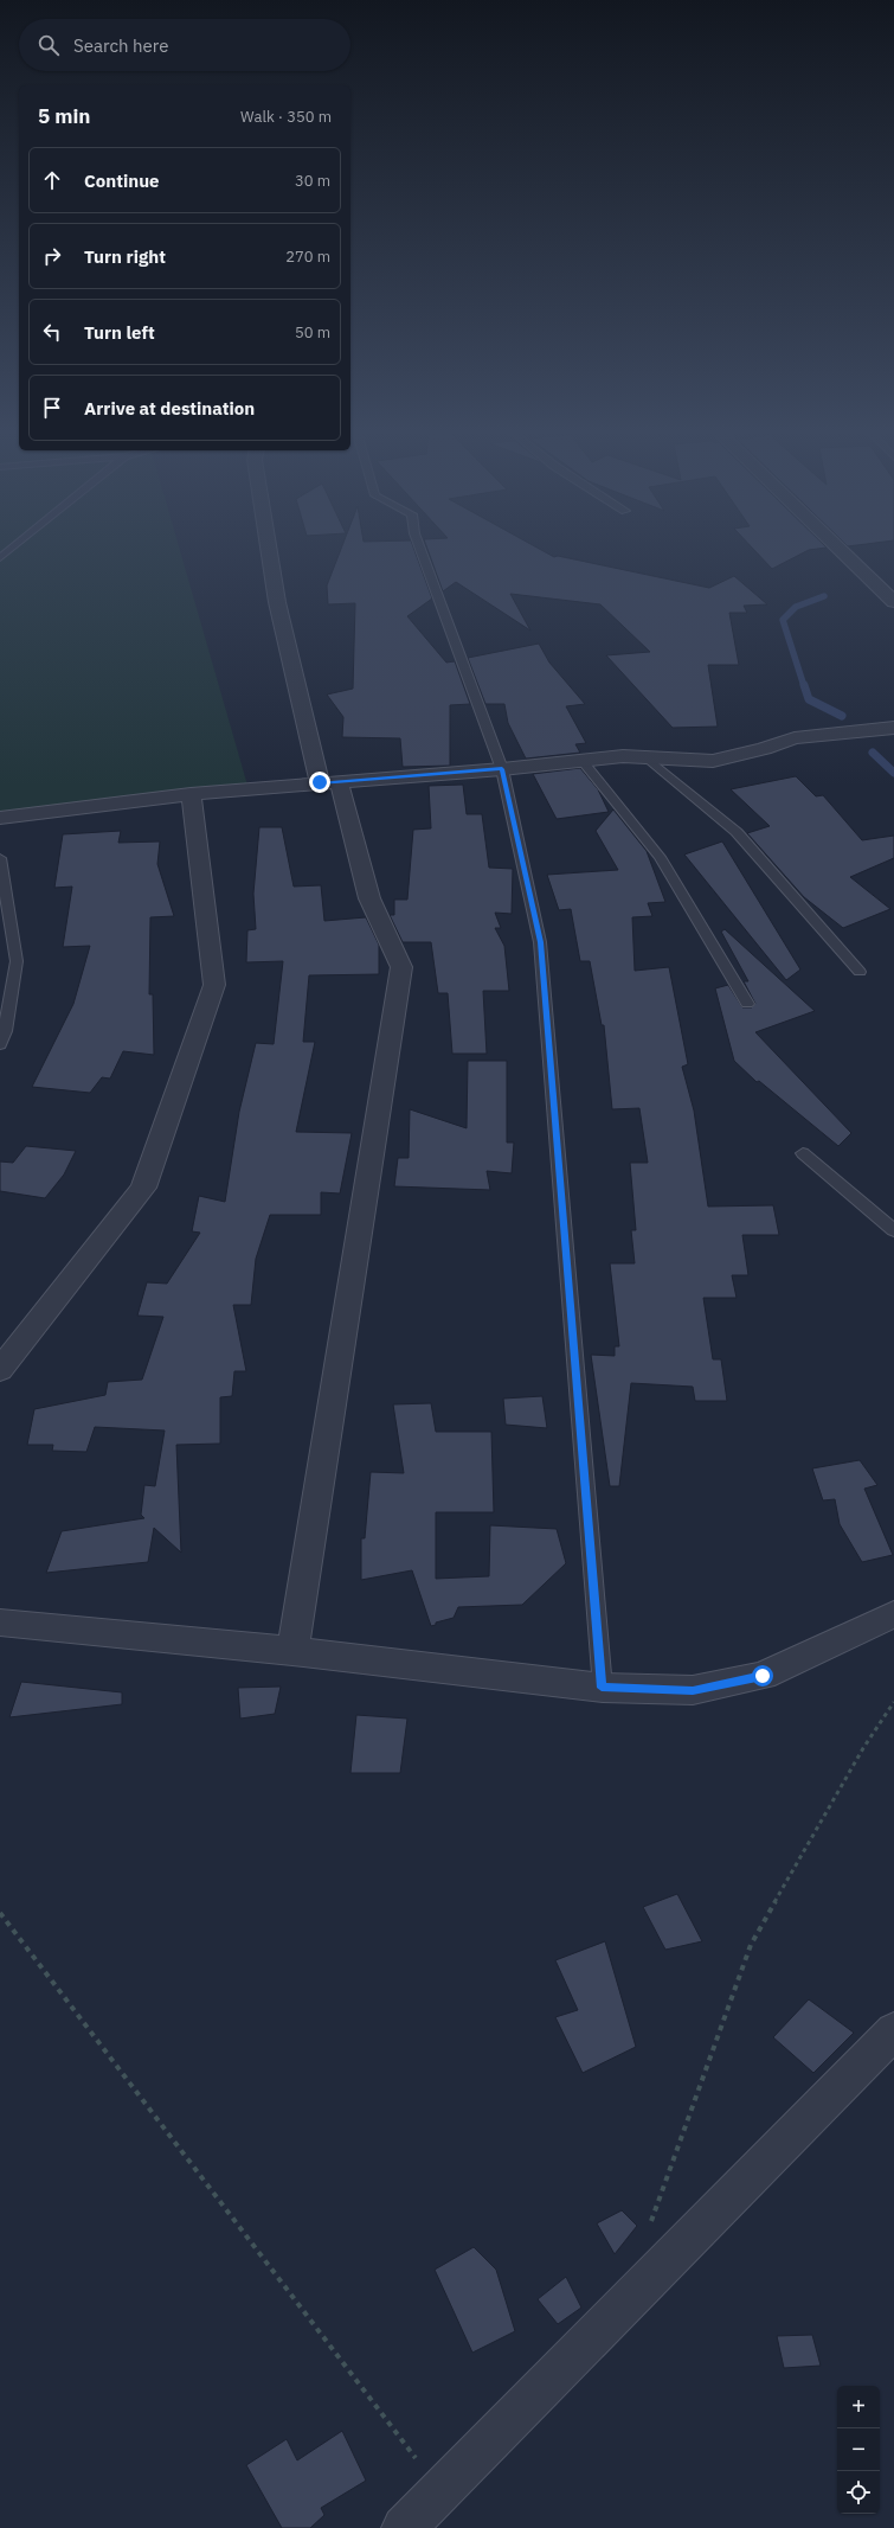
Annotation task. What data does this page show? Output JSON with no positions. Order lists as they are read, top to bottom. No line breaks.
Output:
{"page":{"search":"Search here","heading":["5 min","Walk · 350 m"],"list":[["Continue","30 m"],["Turn right","270 m"],["Turn left","50 m"],"Arrive at destination"],"map_buttons":["+","−"]}}
